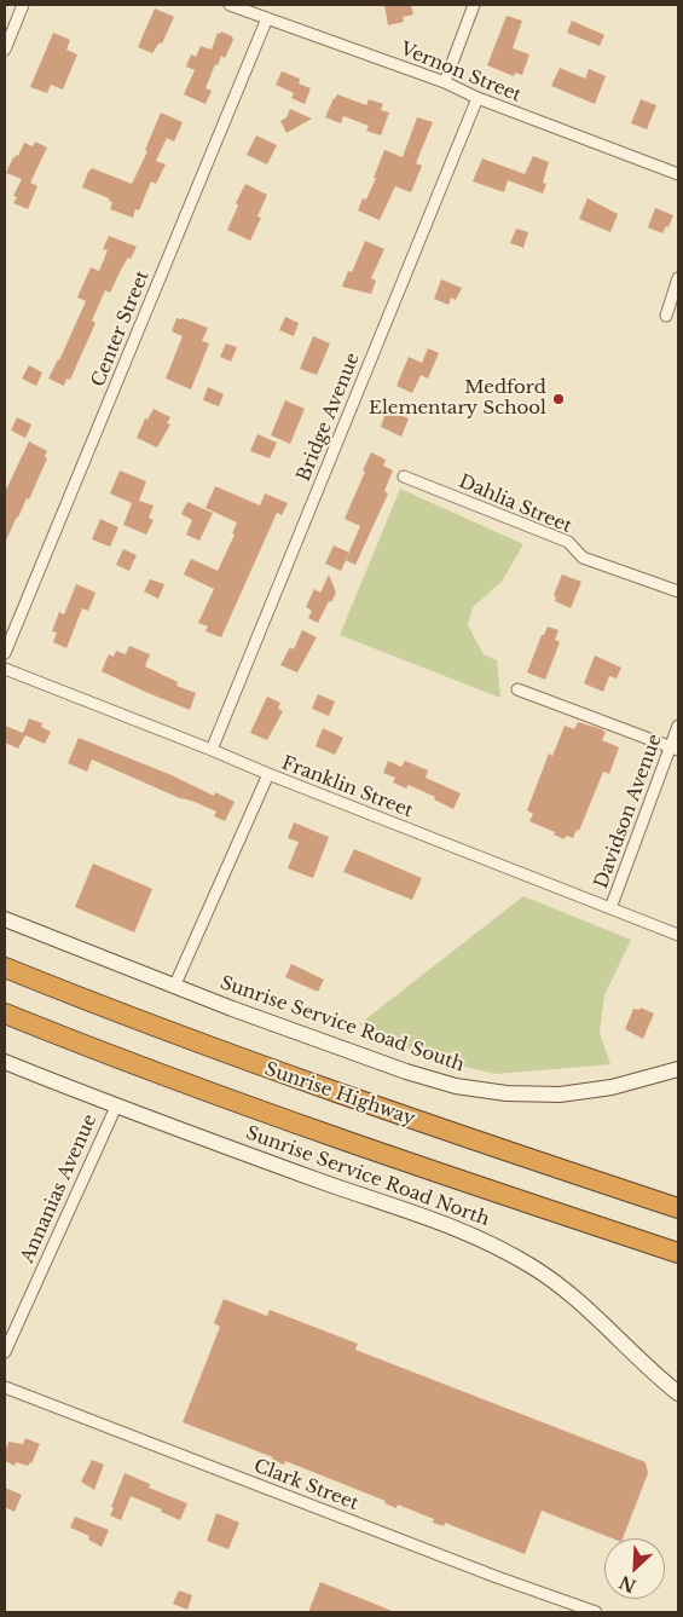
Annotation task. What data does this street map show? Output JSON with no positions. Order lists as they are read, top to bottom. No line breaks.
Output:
{"streets":{"highway":["Sunrise Highway"],"main road":["Sunrise Service Road South","Sunrise Service Road North"],"street":["Vernon Street","Center Street","Bridge Avenue","Dahlia Street","Franklin Street","Davidson Avenue","Annanias Avenue","Clark Street"]},"crossings":[["Vernon Street","Center Street"],["Vernon Street","Bridge Avenue"],["Bridge Avenue","Franklin Street"],["Franklin Street","Davidson Avenue"],["Sunrise Service Road North","Annanias Avenue"]],"places":["Medford Elementary School"],"north":"bottom left"}
